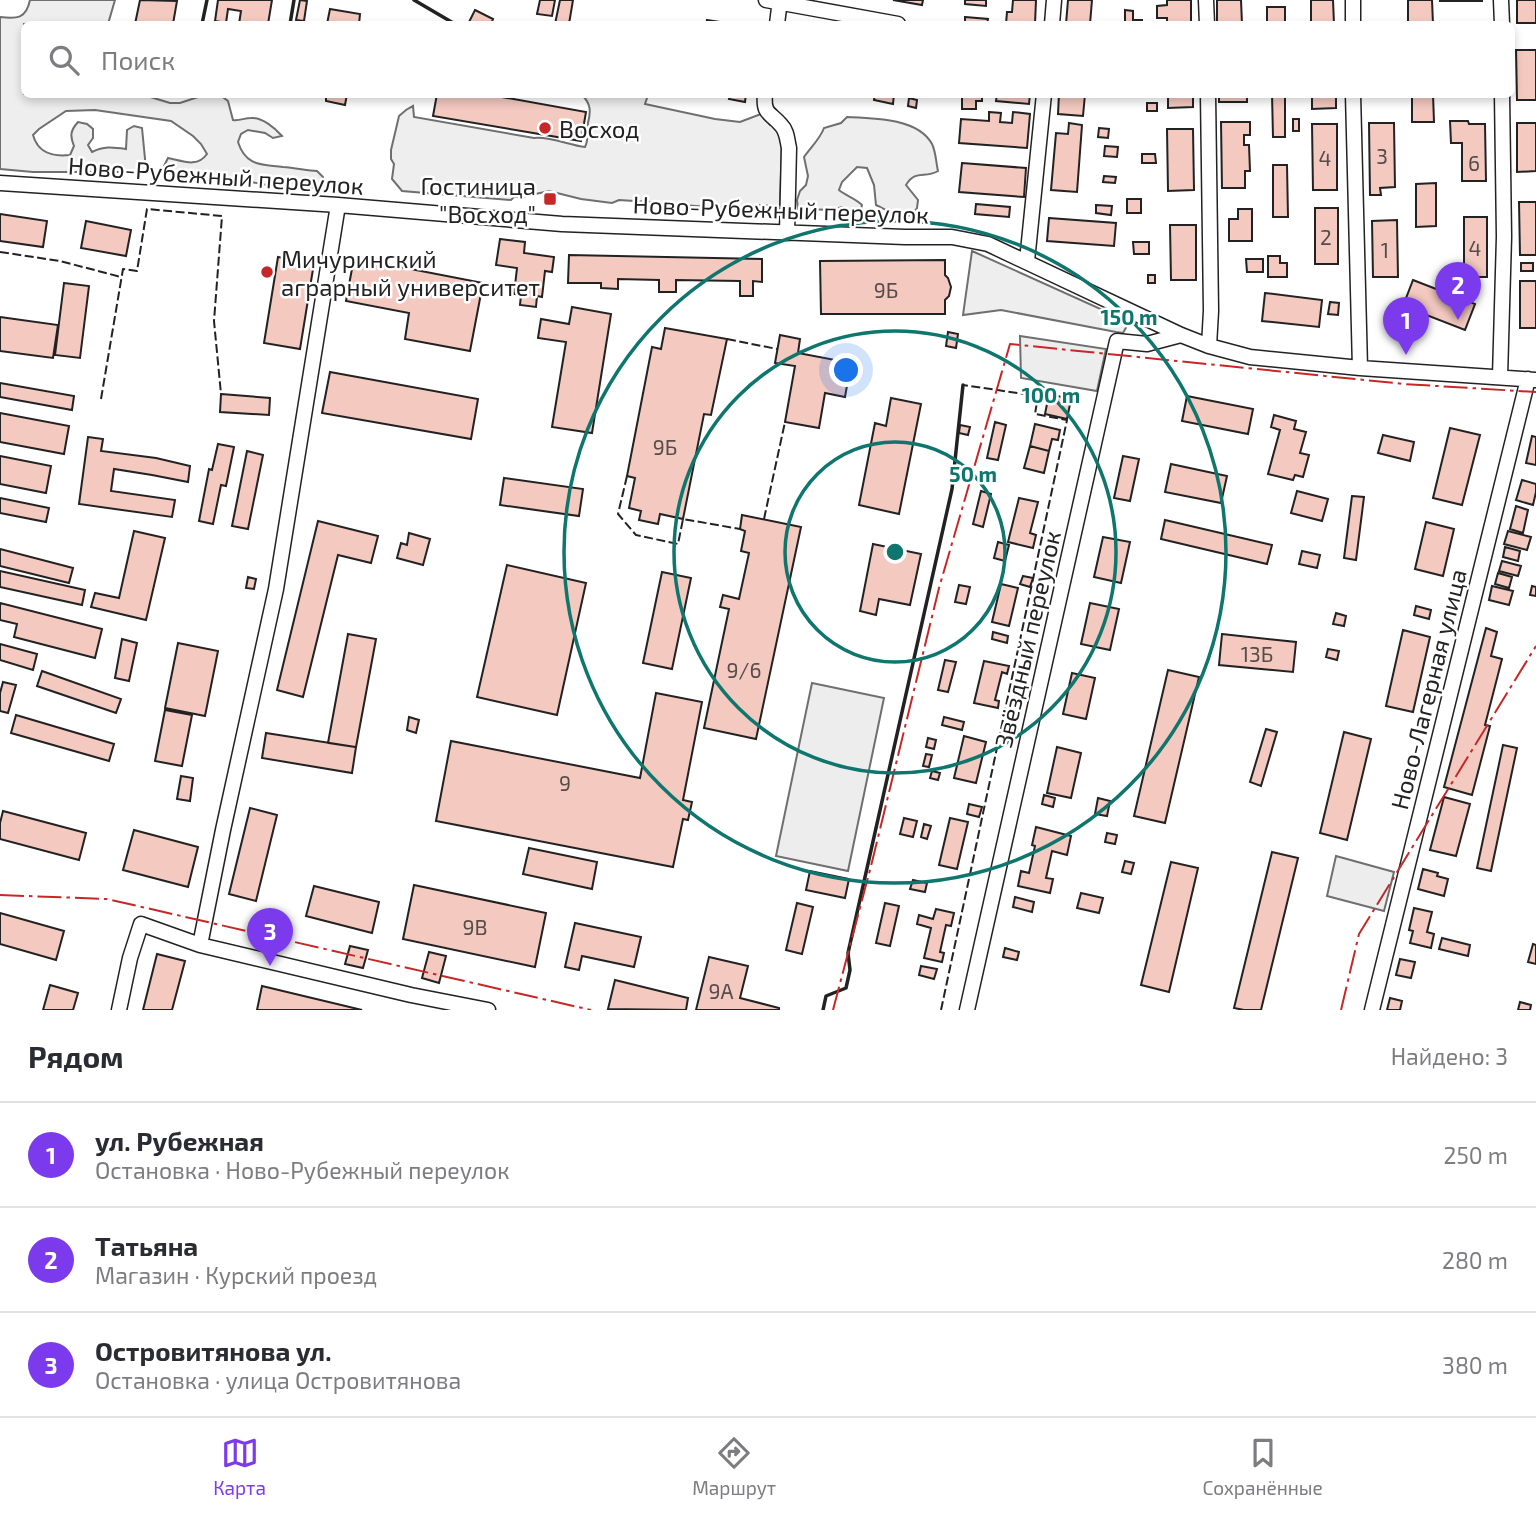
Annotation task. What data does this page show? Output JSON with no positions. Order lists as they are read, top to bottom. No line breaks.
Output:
{"streets":{"street":["Ново-Рубежный переулок","Звёздный переулок","Ново-Лагерная улица"]},"crossings":[["Ново-Рубежный переулок","Звёздный переулок"],["Ново-Рубежный переулок","Ново-Лагерная улица"]],"places":{"other":["Восход","Мичуринский аграрный университет"],"transit":["Гостиница \"Восход\""]},"house_numbers":["3","4","6","2","4","1","9Б","9Б","13Б","9/6","9","9В","9А"],"page":{"search":"Поиск","pins":["2","1","3"],"heading":["Рядом","Найдено: 3"],"list":[{"mark":"1","name":"ул. Рубежная","note":"Остановка · Ново-Рубежный переулок","value":"250 m"},{"mark":"2","name":"Татьяна","note":"Магазин · Курский проезд","value":"280 m"},{"mark":"3","name":"Островитянова ул.","note":"Остановка · улица Островитянова","value":"380 m"}],"nav":["Карта","Маршрут","Сохранённые"]},"rings":["150 m","100 m","50 m"]}
